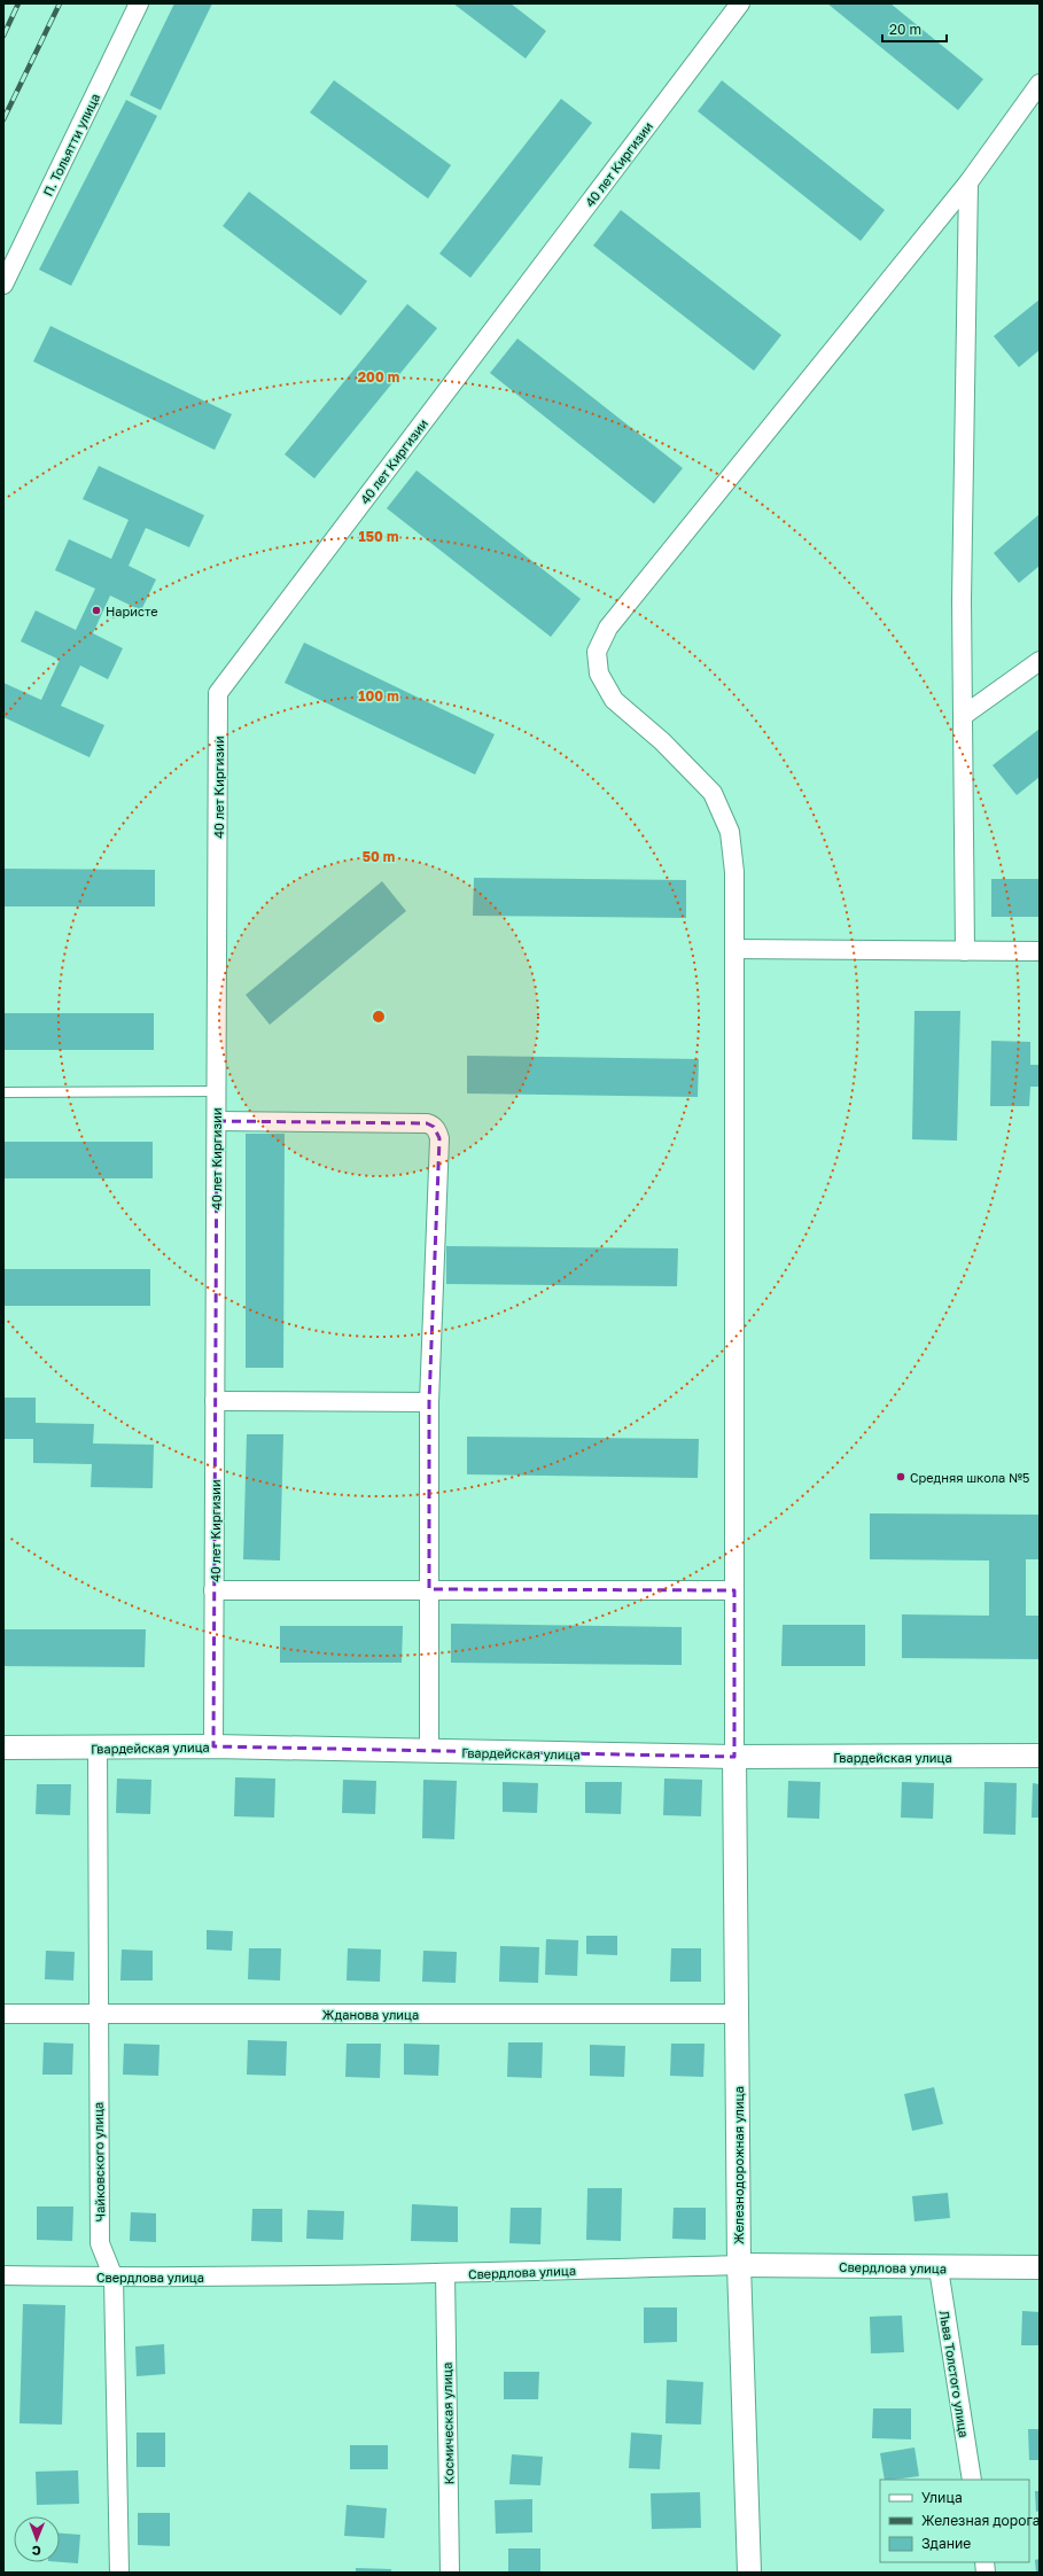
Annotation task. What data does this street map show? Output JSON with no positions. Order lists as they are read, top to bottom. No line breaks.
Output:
{"streets":{"street":["П. Тольятти улица","40 лет Киргизии","Гвардейская улица","Жданова улица","Чайковского улица","Железнодорожная улица","Свердлова улица","Льва Толстого улица","Космическая улица"]},"crossings":[["40 лет Киргизии","Гвардейская улица"],["Гвардейская улица","Чайковского улица"],["Гвардейская улица","Железнодорожная улица"],["Жданова улица","Чайковского улица"],["Жданова улица","Железнодорожная улица"],["Чайковского улица","Свердлова улица"],["Железнодорожная улица","Свердлова улица"],["Свердлова улица","Льва Толстого улица"],["Свердлова улица","Космическая улица"]],"places":["Наристе","Средняя школа №5"],"legend":["Улица","Железная дорога","Здание"],"scale_bar":"20 m","north":"bottom","rings":["200 m","150 m","100 m","50 m"]}
